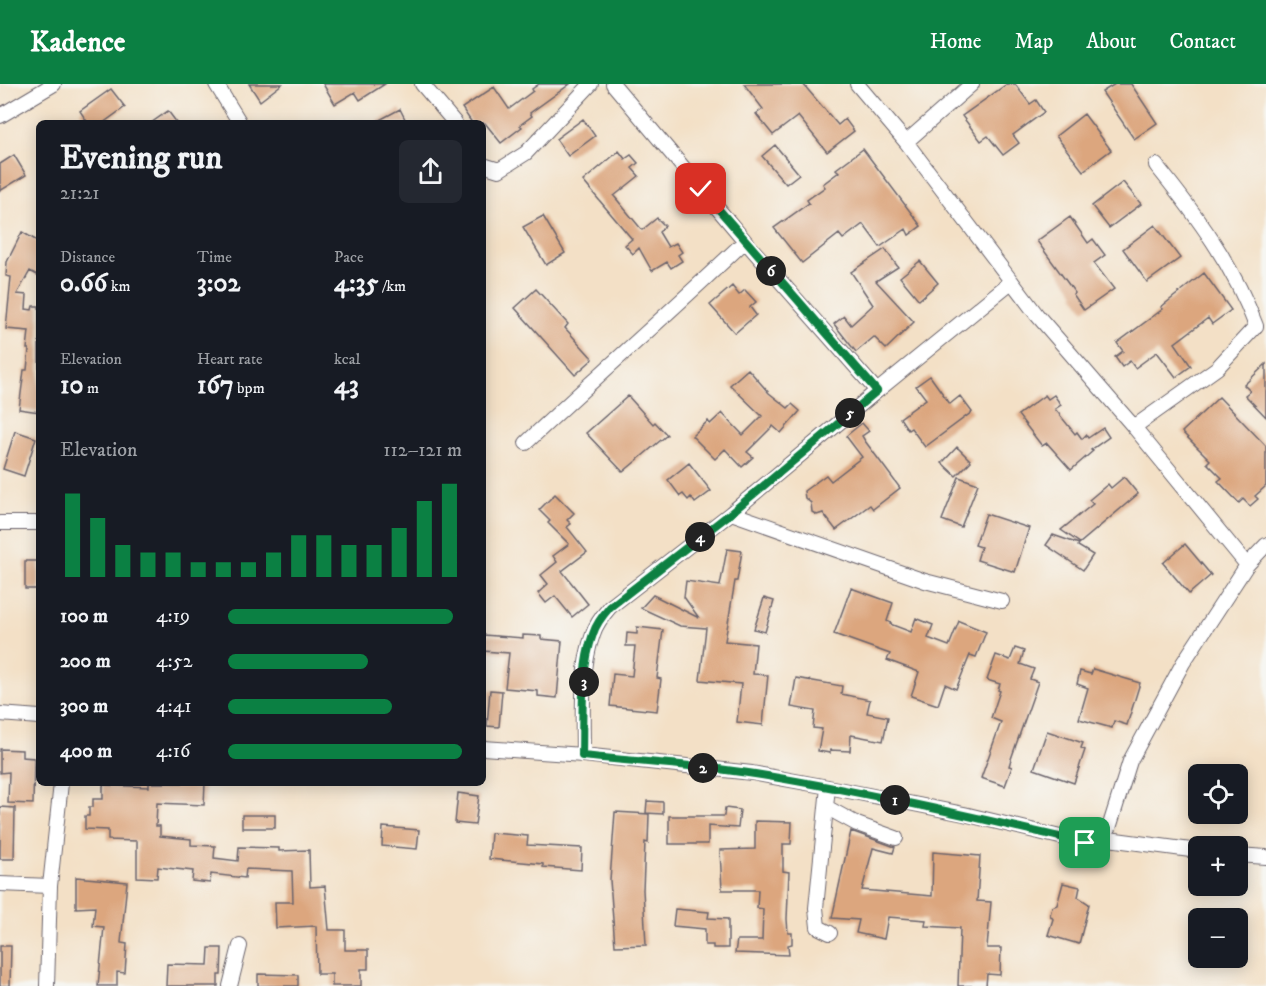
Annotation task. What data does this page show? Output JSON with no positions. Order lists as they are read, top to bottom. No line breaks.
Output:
{"page":{"header":"Kadence","nav":["Home","Map","About","Contact"],"heading":["Evening run","21:21"],"stats":[["Distance","0.66 km"],["Time","3:02"],["Pace","4:35 /km"],["Elevation","10 m"],["Heart rate","167 bpm"],["kcal","43"]],"pins":["6","5","4","3","2","1"],"chart":["Elevation","112–121 m"],"list":[{"name":"100 m","note":"4:19"},{"name":"200 m","note":"4:52"},{"name":"300 m","note":"4:41"},{"name":"400 m","note":"4:16"}],"map_buttons":["+","−"]}}
